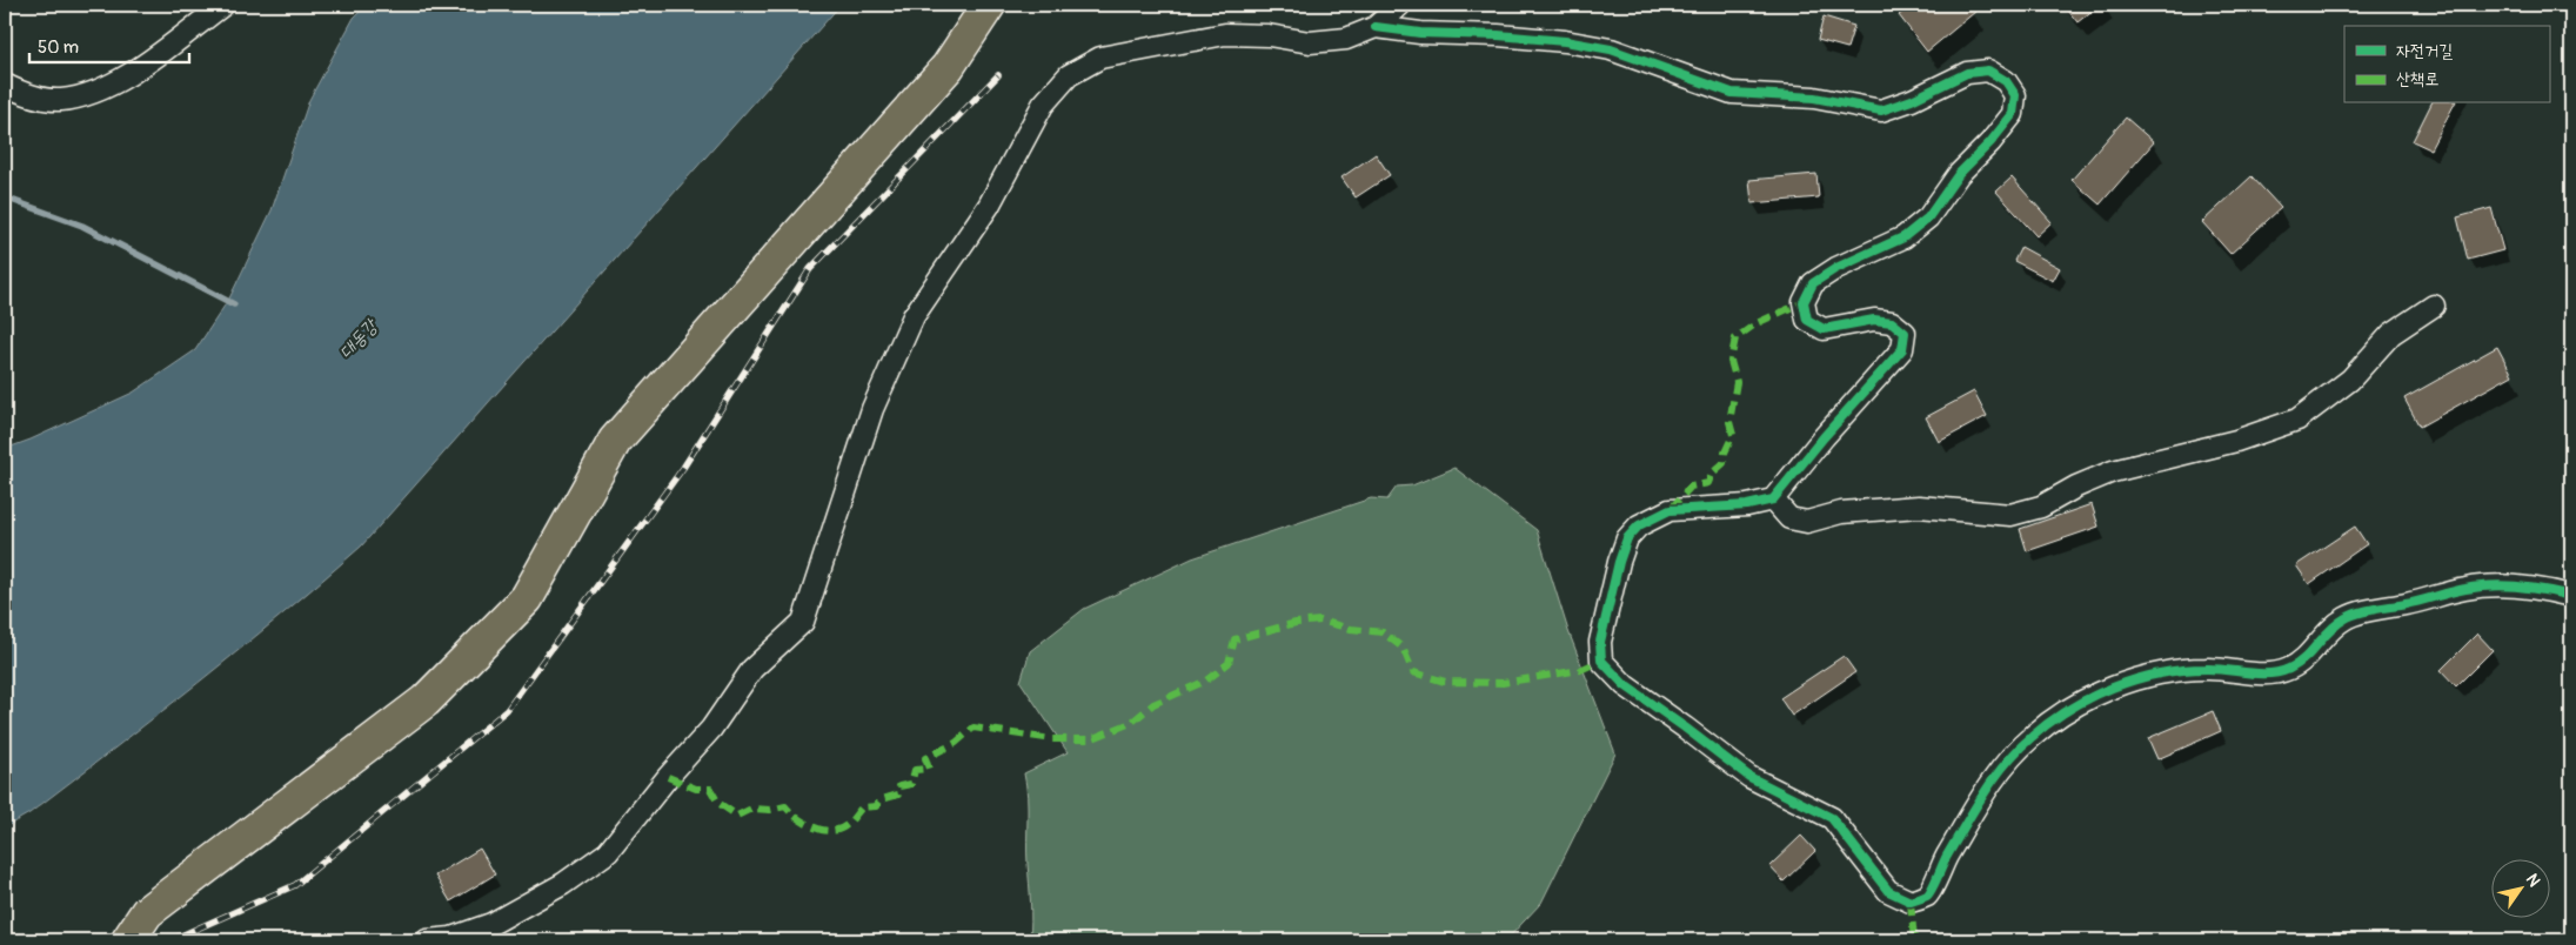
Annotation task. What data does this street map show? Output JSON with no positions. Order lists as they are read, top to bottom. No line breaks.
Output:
{"water":["대동강"],"legend":["자전거길","산책로"],"scale_bar":"50 m","north":"top right"}
